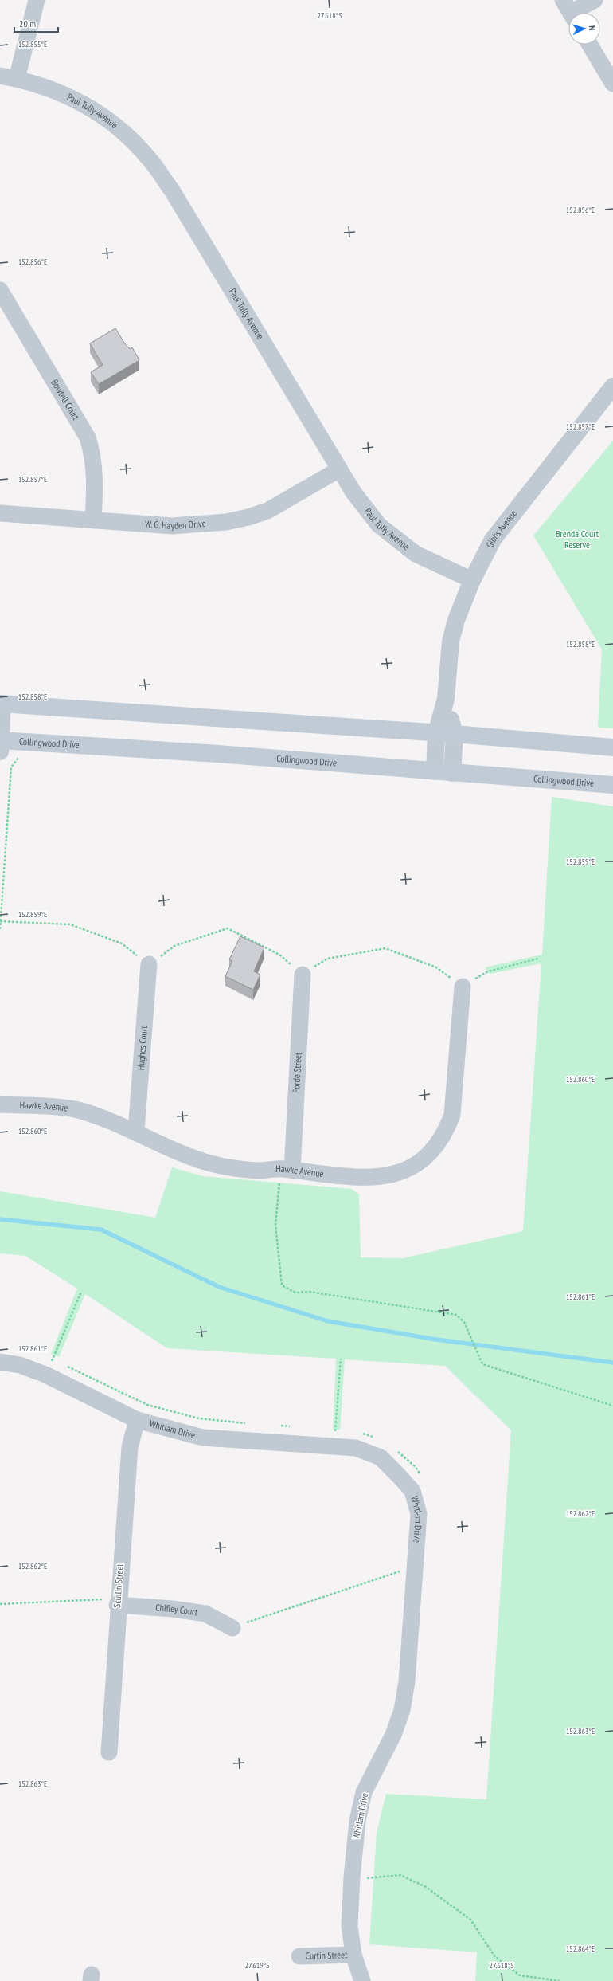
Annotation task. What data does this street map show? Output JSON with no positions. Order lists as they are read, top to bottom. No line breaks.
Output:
{"streets":{"main road":["Collingwood Drive"],"street":["Paul Tully Avenue","Bowtell Court","W. G. Hayden Drive","Gibbs Avenue","Hughes Court","Forde Street","Hawke Avenue","Whitlam Drive","Scullin Street","Chifley Court","Curtin Street"]},"crossings":[["Paul Tully Avenue","W. G. Hayden Drive"],["Paul Tully Avenue","Gibbs Avenue"],["Bowtell Court","W. G. Hayden Drive"],["Gibbs Avenue","Collingwood Drive"],["Hughes Court","Hawke Avenue"],["Forde Street","Hawke Avenue"],["Whitlam Drive","Scullin Street"],["Whitlam Drive","Curtin Street"],["Scullin Street","Chifley Court"]],"parks":["Brenda Court Reserve"],"scale_bar":"20 m","north":"right","coordinates":["27.618°S","152.855°E","152.856°E","152.857°E","152.858°E","152.859°E","152.860°E","152.861°E","152.862°E","152.863°E","152.864°E","27.619°S"]}
